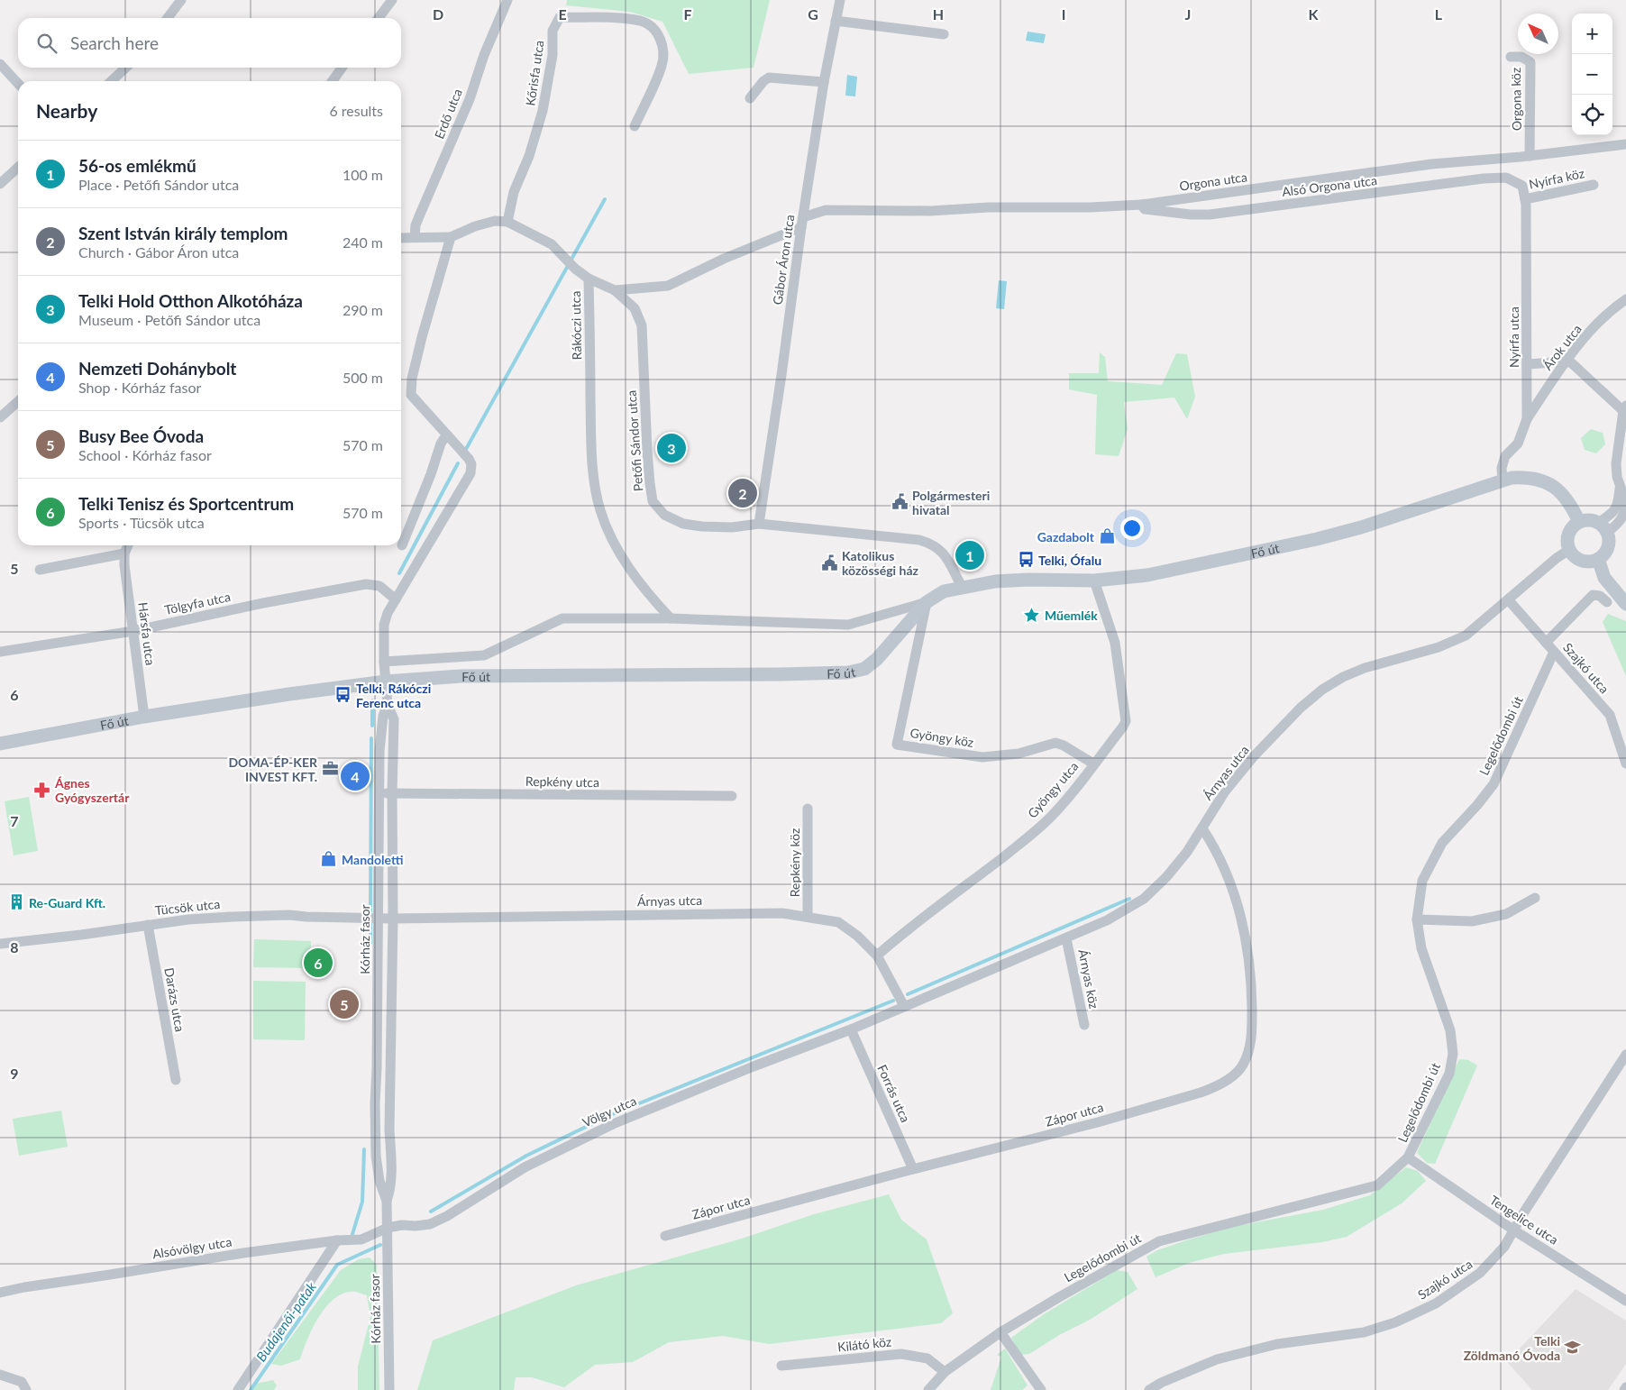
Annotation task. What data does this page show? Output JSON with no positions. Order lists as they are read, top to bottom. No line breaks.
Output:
{"streets":{"main road":["Fő út"],"street":["Kőrisfa utca","Orgona köz","Erdő utca","Nyírfa köz","Orgona utca","Alsó Orgona utca","Gábor Áron utca","Rákóczi utca","Nyírfa utca","Árok utca","Petőfi Sándor utca","Tölgyfa utca","Hársfa utca","Szajkó utca","Legelődombi út","Gyöngy köz","Árnyas utca","Repkény utca","Gyöngy utca","Repkény köz","Tücsök utca","Kórház fasor","Árnyas köz","Darázs utca","Forrás utca","Völgy utca","Zápor utca","Tengelice utca","Alsóvölgy utca","Kilátó köz"]},"crossings":[["Kőrisfa utca","Rákóczi utca"],["Orgona köz","Orgona utca"],["Nyírfa köz","Nyírfa utca"],["Orgona utca","Alsó Orgona utca"],["Orgona utca","Gábor Áron utca"],["Alsó Orgona utca","Nyírfa utca"],["Gábor Áron utca","Petőfi Sándor utca"],["Rákóczi utca","Petőfi Sándor utca"],["Rákóczi utca","Fő út"],["Nyírfa utca","Árok utca"],["Nyírfa utca","Fő út"],["Petőfi Sándor utca","Fő út"],["Fő út","Hársfa utca"],["Fő út","Gyöngy köz"],["Fő út","Árnyas utca"],["Fő út","Gyöngy utca"],["Fő út","Kórház fasor"],["Tölgyfa utca","Hársfa utca"],["Szajkó utca","Legelődombi út"],["Szajkó utca","Árnyas utca"],["Szajkó utca","Tengelice utca"],["Legelődombi út","Tengelice utca"],["Legelődombi út","Kilátó köz"],["Gyöngy köz","Gyöngy utca"],["Árnyas utca","Gyöngy utca"],["Árnyas utca","Repkény köz"],["Árnyas utca","Tücsök utca"],["Árnyas utca","Kórház fasor"],["Árnyas utca","Árnyas köz"],["Árnyas utca","Forrás utca"],["Árnyas utca","Völgy utca"],["Árnyas utca","Zápor utca"],["Repkény utca","Kórház fasor"],["Tücsök utca","Kórház fasor"],["Tücsök utca","Darázs utca"],["Kórház fasor","Völgy utca"],["Kórház fasor","Alsóvölgy utca"],["Forrás utca","Völgy utca"],["Forrás utca","Zápor utca"],["Völgy utca","Alsóvölgy utca"]],"water":["Budajenői-patak"],"places":{"public building":["Polgármesteri hivatal","Katolikus közösségi ház"],"shop":["Gazdabolt","Mandoletti"],"bus stop":["Telki, Ófalu","Telki, Rákóczi Ferenc utca"],"place":["Műemlék"],"office":["DOMA-ÉP-KER INVEST KFT."],"pharmacy":["Ágnes Gyógyszertár"],"building":["Re-Guard Kft."],"school or university":["Telki Zöldmanó Óvoda"]},"north":"top left","page":{"map_buttons":["+","−"],"search":"Search here","heading":["Nearby","6 results"],"list":[{"mark":"1","name":"56-os emlékmű","note":"Place · Petőfi Sándor utca","value":"100 m"},{"mark":"2","name":"Szent István király templom","note":"Church · Gábor Áron utca","value":"240 m"},{"mark":"3","name":"Telki Hold Otthon Alkotóháza","note":"Museum · Petőfi Sándor utca","value":"290 m"},{"mark":"4","name":"Nemzeti Dohánybolt","note":"Shop · Kórház fasor","value":"500 m"},{"mark":"5","name":"Busy Bee Óvoda","note":"School · Kórház fasor","value":"570 m"},{"mark":"6","name":"Telki Tenisz és Sportcentrum","note":"Sports · Tücsök utca","value":"570 m"}],"pins":["3","2","1","4","6","5"]},"grid":{"columns":["D","E","F","G","H","I","J","K","L"],"rows":["5","6","7","8","9"]}}
